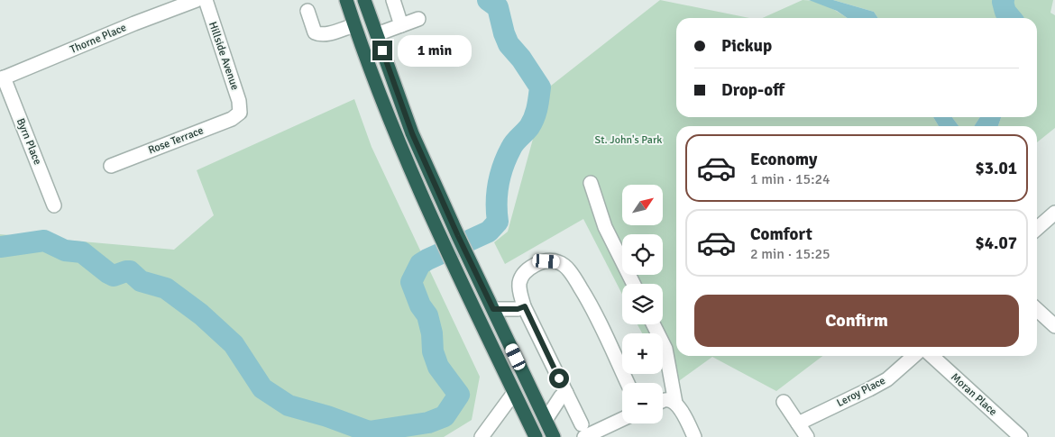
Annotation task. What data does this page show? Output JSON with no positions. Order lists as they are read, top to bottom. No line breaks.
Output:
{"streets":{"street":["Thorne Place","Hillside Avenue","Rose Terrace","Byrn Place","Leroy Place","Moran Place"]},"crossings":[["Thorne Place","Byrn Place"],["Hillside Avenue","Rose Terrace"]],"parks":["St. John's Park"],"north":"top right","page":{"banner":["Pickup","Drop-off"],"bubble":"1 min","list":[{"name":"Economy","note":"1 min · 15:24","value":"$3.01"},{"name":"Comfort","note":"2 min · 15:25","value":"$4.07"}],"map_buttons":["+","−"],"buttons":"Confirm"}}
